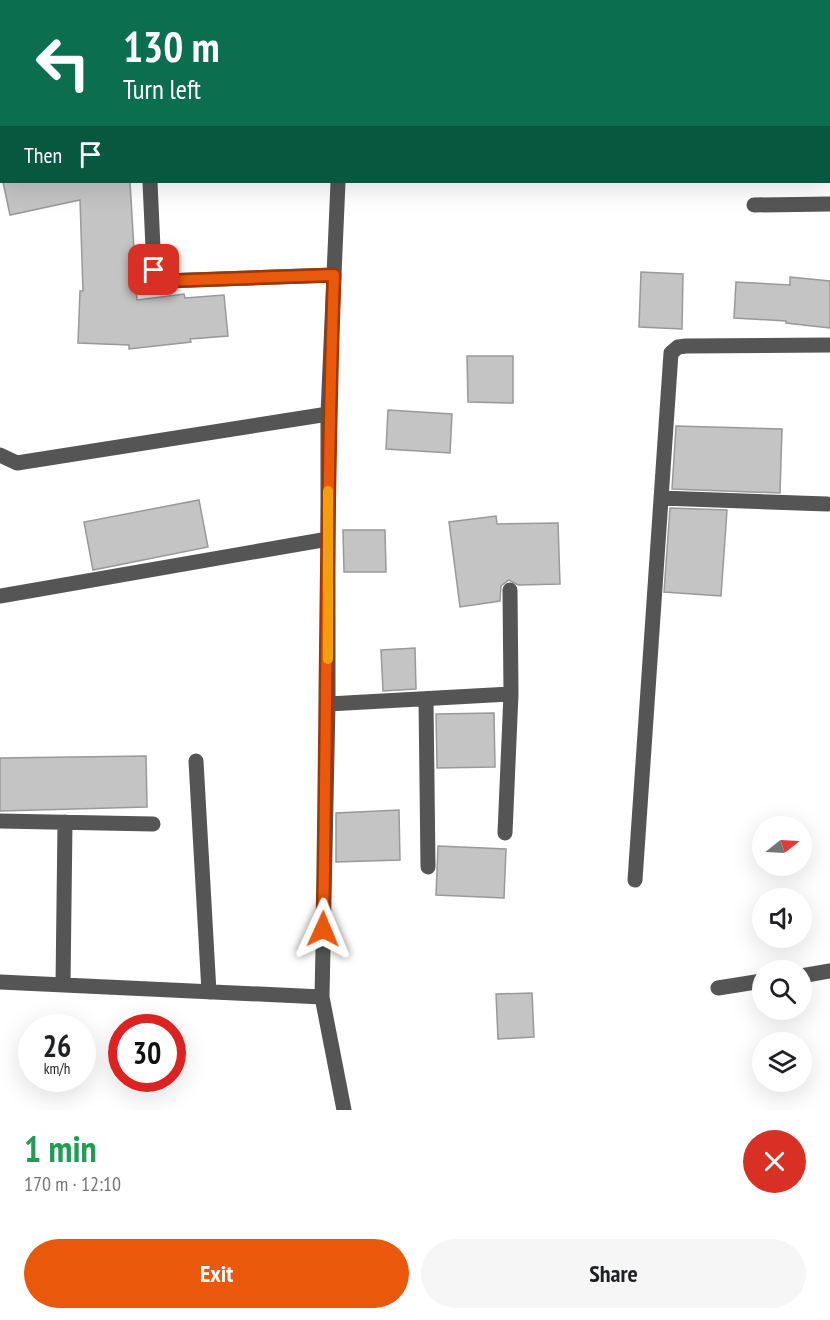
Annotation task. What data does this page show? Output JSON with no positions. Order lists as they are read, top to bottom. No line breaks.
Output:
{"north":"right","page":{"turn":["130 m","Turn left"],"then":"Then","speed":"26 km/h","limit":"30","heading":["1 min","170 m · 12:10"],"buttons":["Exit","Share"]}}
